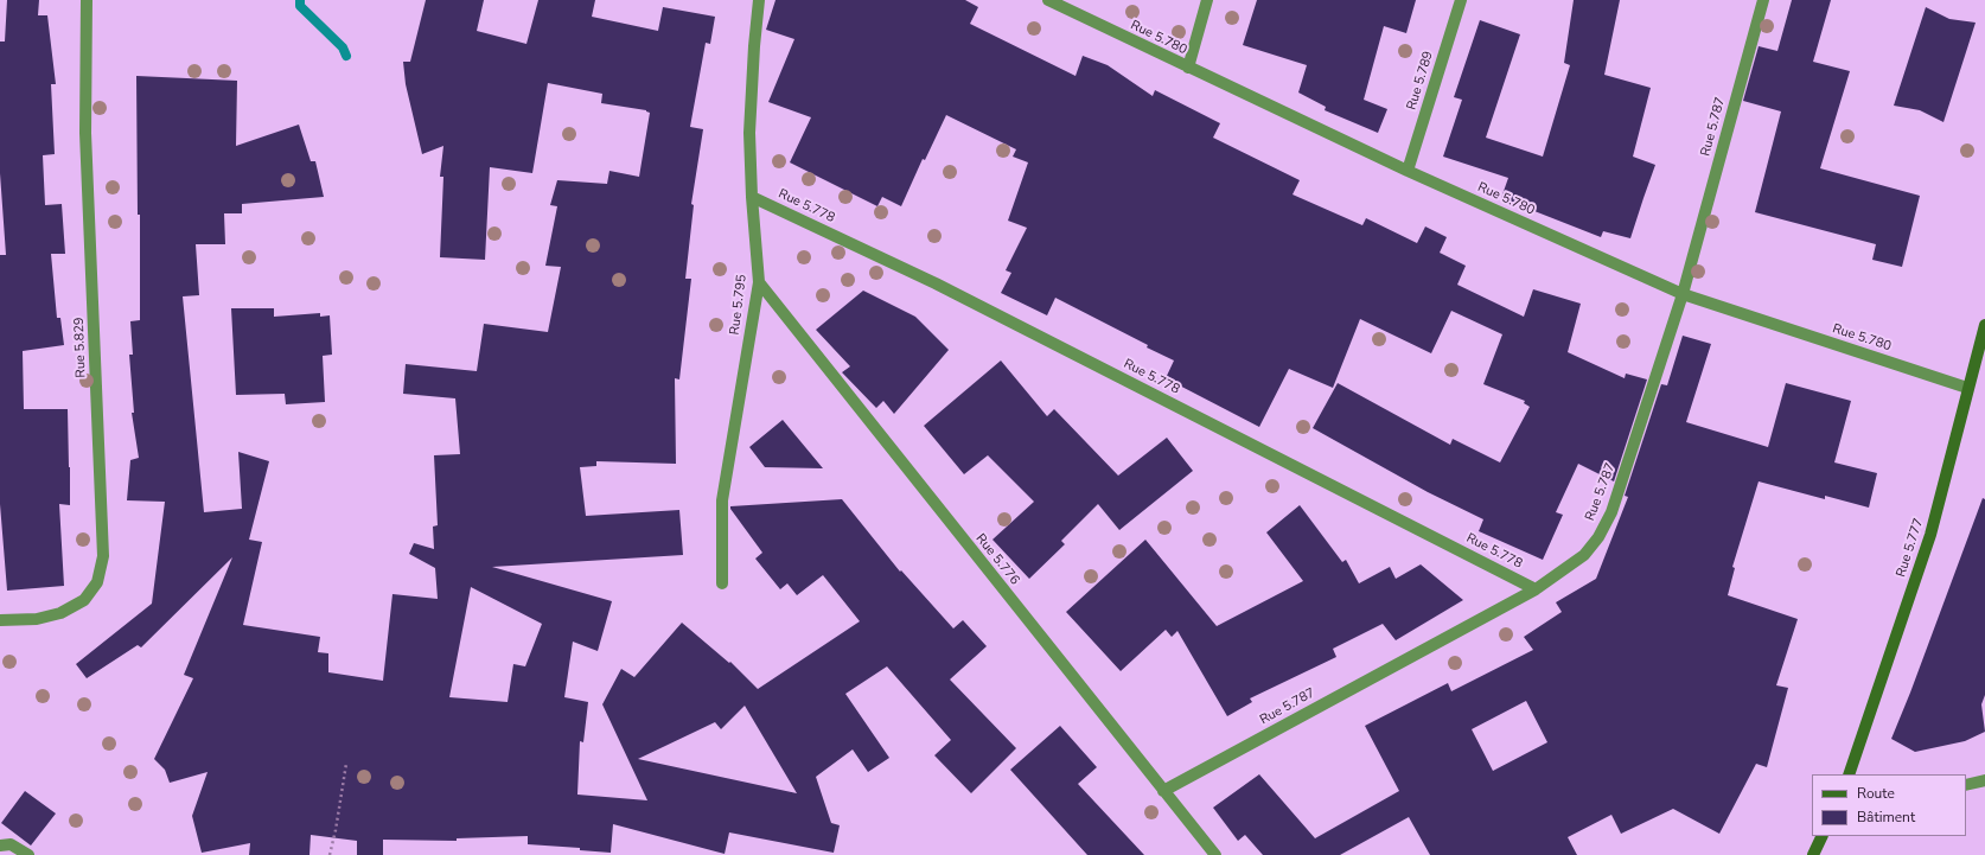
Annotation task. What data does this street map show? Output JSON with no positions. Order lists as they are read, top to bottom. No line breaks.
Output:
{"streets":{"main road":["Rue 5.777"],"street":["Rue 5.780","Rue 5.789","Rue 5.787","Rue 5.778","Rue 5.795","Rue 5.829","Rue 5.776"]},"crossings":[["Rue 5.780","Rue 5.789"],["Rue 5.780","Rue 5.787"],["Rue 5.780","Rue 5.777"],["Rue 5.787","Rue 5.778"],["Rue 5.787","Rue 5.776"],["Rue 5.778","Rue 5.795"],["Rue 5.795","Rue 5.776"]],"legend":["Route","Bâtiment"]}
